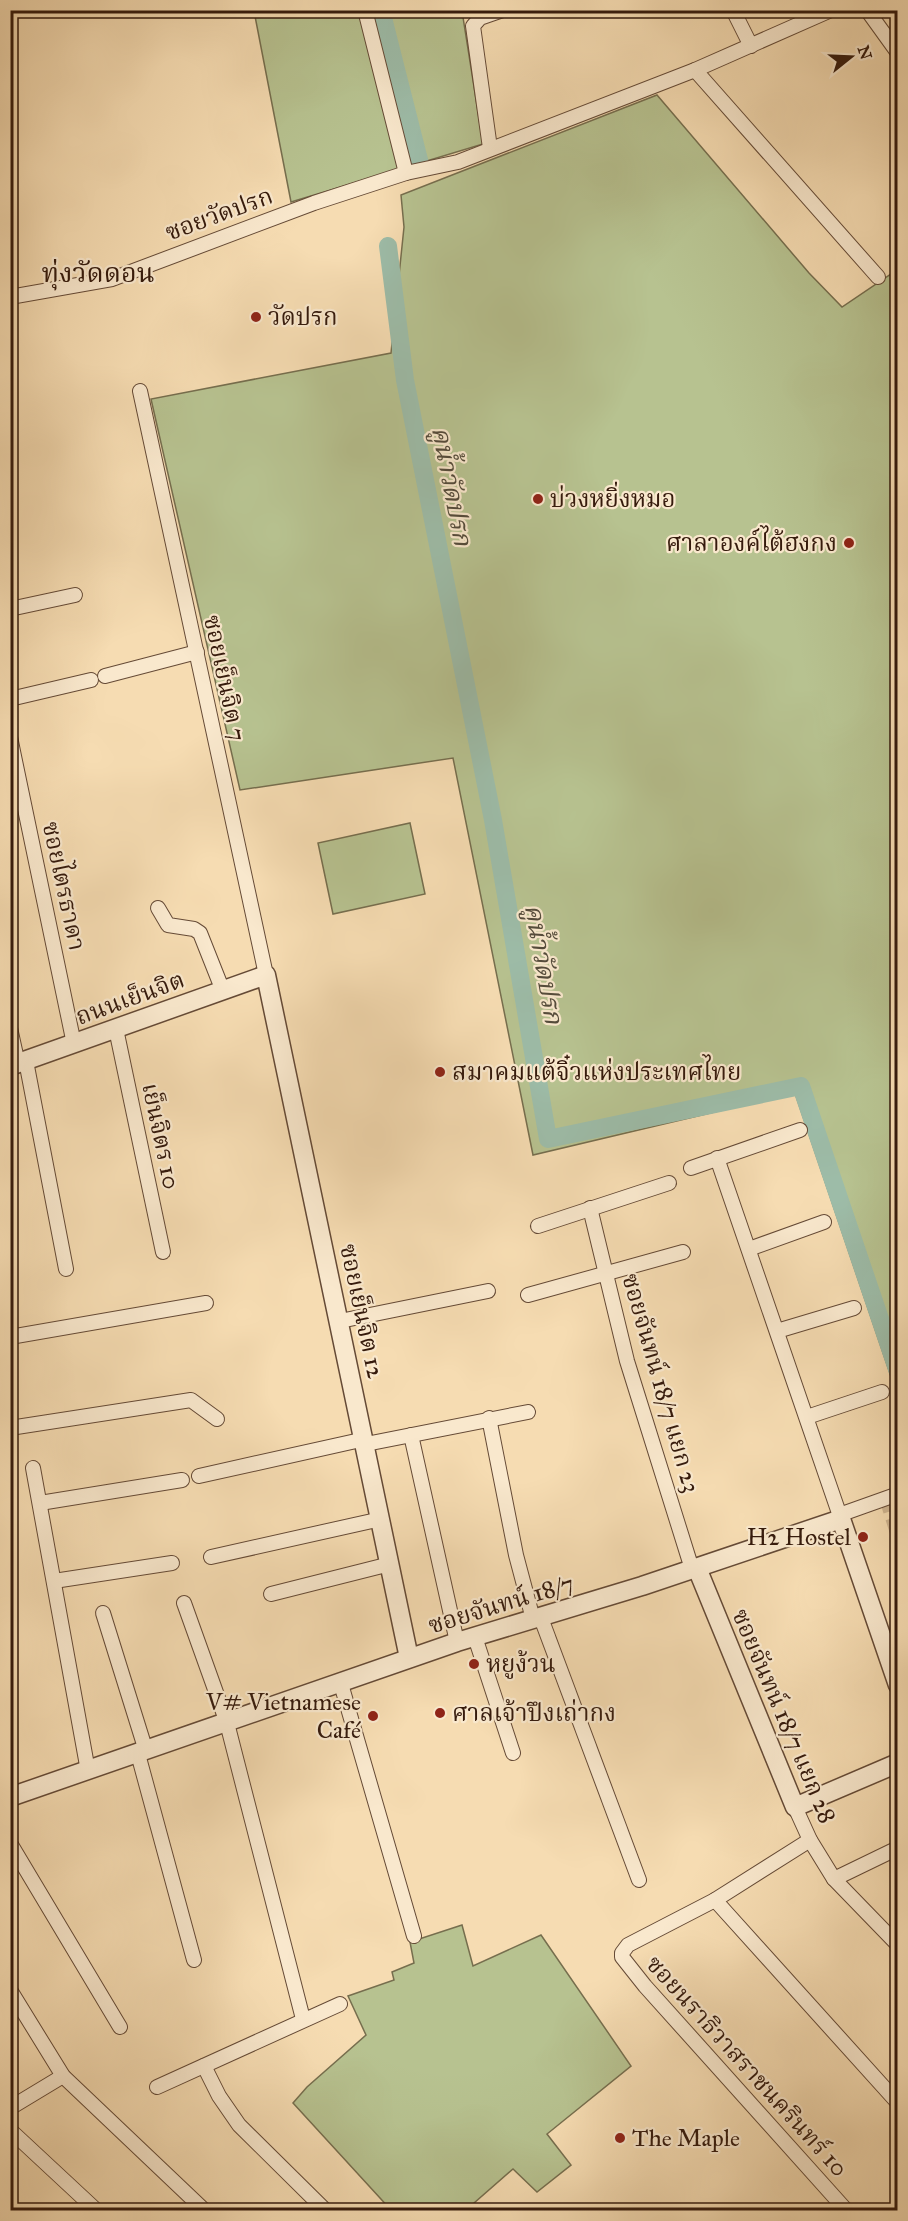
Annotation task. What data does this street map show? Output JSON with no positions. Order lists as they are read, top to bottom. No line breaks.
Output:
{"streets":{"street":["ซอยวัดปรก","ซอยเย็นจิต 7","ซอยไตรธาดา","ถนนเย็นจิต","เย็นจิตร 10","ซอยเย็นจิต 12","ซอยจันทน์ 18/7 แยก 23","ซอยจันทน์ 18/7","ซอยจันทน์ 18/7 แยก 28","ซอยนราธิวาสราชนครินทร์ 10"]},"crossings":[["ซอยเย็นจิต 7","ถนนเย็นจิต"],["ซอยเย็นจิต 7","ซอยเย็นจิต 12"],["ซอยไตรธาดา","ถนนเย็นจิต"],["ถนนเย็นจิต","เย็นจิตร 10"],["ถนนเย็นจิต","ซอยเย็นจิต 12"],["ซอยเย็นจิต 12","ซอยจันทน์ 18/7"],["ซอยจันทน์ 18/7 แยก 23","ซอยจันทน์ 18/7"],["ซอยจันทน์ 18/7 แยก 23","ซอยจันทน์ 18/7 แยก 28"],["ซอยจันทน์ 18/7","ซอยจันทน์ 18/7 แยก 28"],["ซอยจันทน์ 18/7 แยก 28","ซอยนราธิวาสราชนครินทร์ 10"]],"districts":["ทุ่งวัดดอน"],"water":["คูน้ำวัดปรก"],"places":["วัดปรก","บ่วงหยิ่งหมอ","ศาลาองค์ไต้ฮงกง","สมาคมแต้จิ๋วแห่งประเทศไทย","H2 Hostel","หยูง้วน","ศาลเจ้าปึงเถ่ากง","V# Vietnamese Café","The Maple"],"north":"right"}
